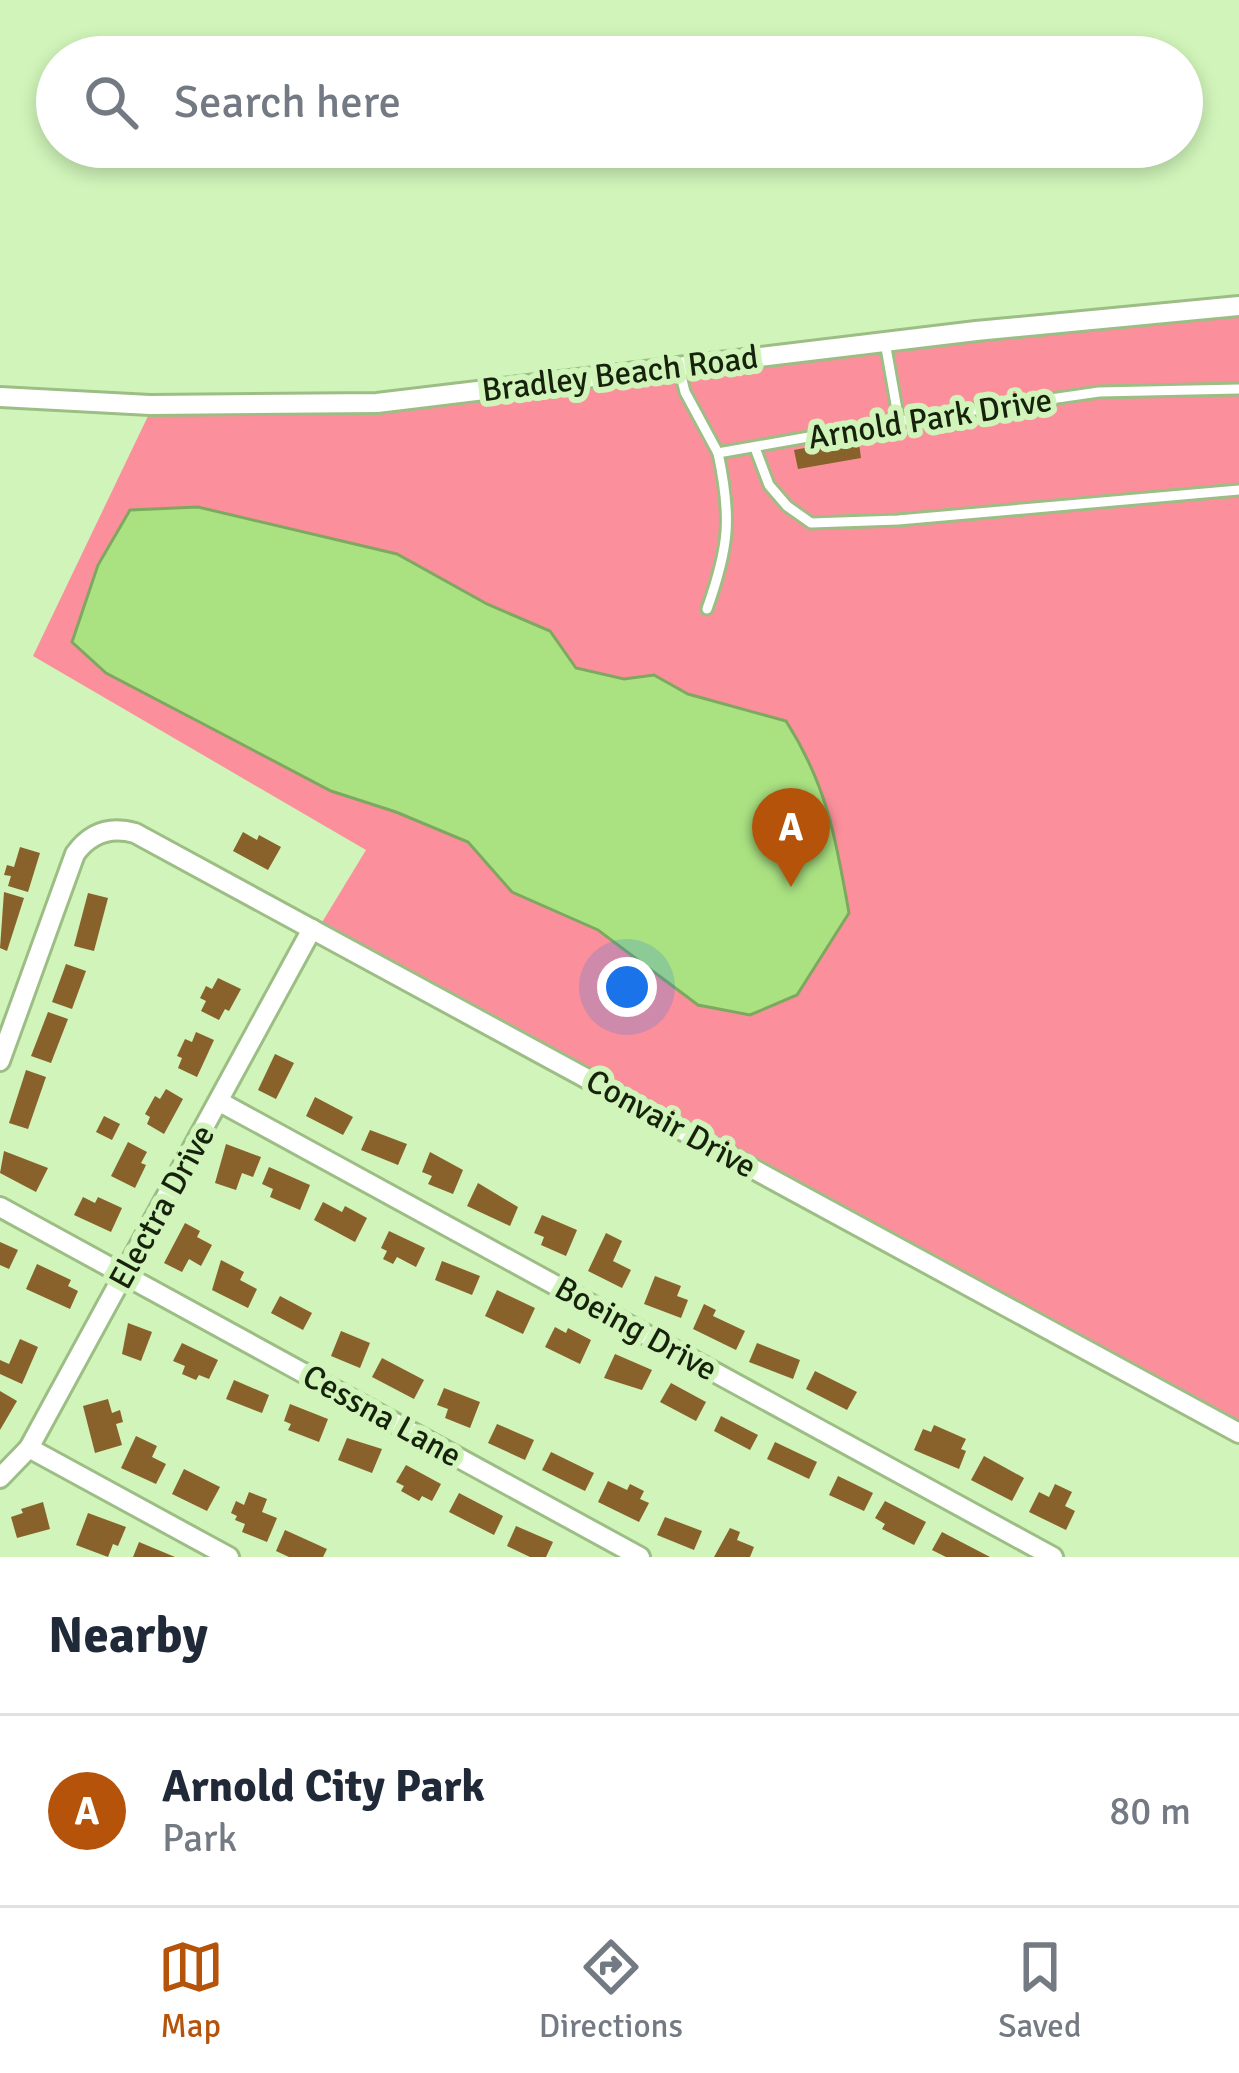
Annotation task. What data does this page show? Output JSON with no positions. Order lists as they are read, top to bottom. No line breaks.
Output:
{"streets":{"street":["Bradley Beach Road","Convair Drive","Electra Drive","Boeing Drive","Cessna Lane"],"lane":["Arnold Park Drive"]},"crossings":[["Convair Drive","Electra Drive"],["Electra Drive","Boeing Drive"],["Electra Drive","Cessna Lane"]],"page":{"search":"Search here","pins":"A","heading":"Nearby","list":[{"mark":"A","name":"Arnold City Park","note":"Park","value":"80 m"}],"nav":["Map","Directions","Saved"]}}
